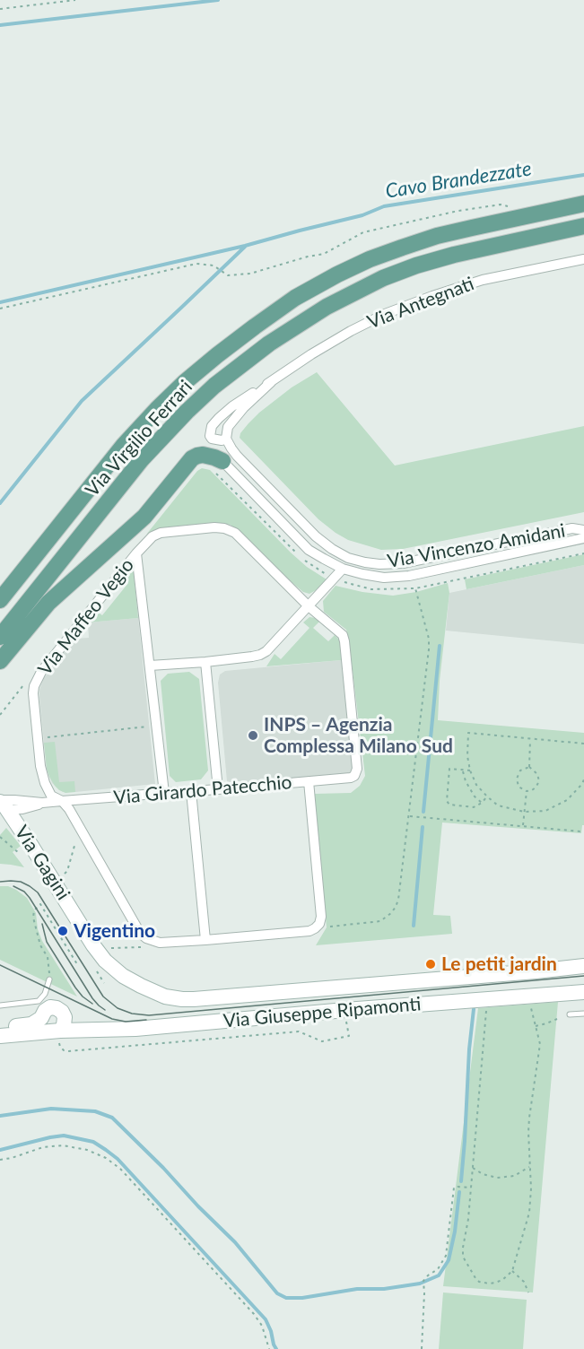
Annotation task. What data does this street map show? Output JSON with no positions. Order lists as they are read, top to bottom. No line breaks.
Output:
{"streets":{"main road":["Via Virgilio Ferrari"],"street":["Via Antegnati","Via Vincenzo Amidani","Via Maffeo Vegio","Via Girardo Patecchio","Via Gagini","Via Giuseppe Ripamonti"]},"crossings":[["Via Antegnati","Via Vincenzo Amidani"],["Via Maffeo Vegio","Via Girardo Patecchio"],["Via Girardo Patecchio","Via Gagini"],["Via Gagini","Via Giuseppe Ripamonti"]],"water":["Cavo Brandezzate"],"places":["INPS – Agenzia Complessa Milano Sud","Vigentino","Le petit jardin"]}
